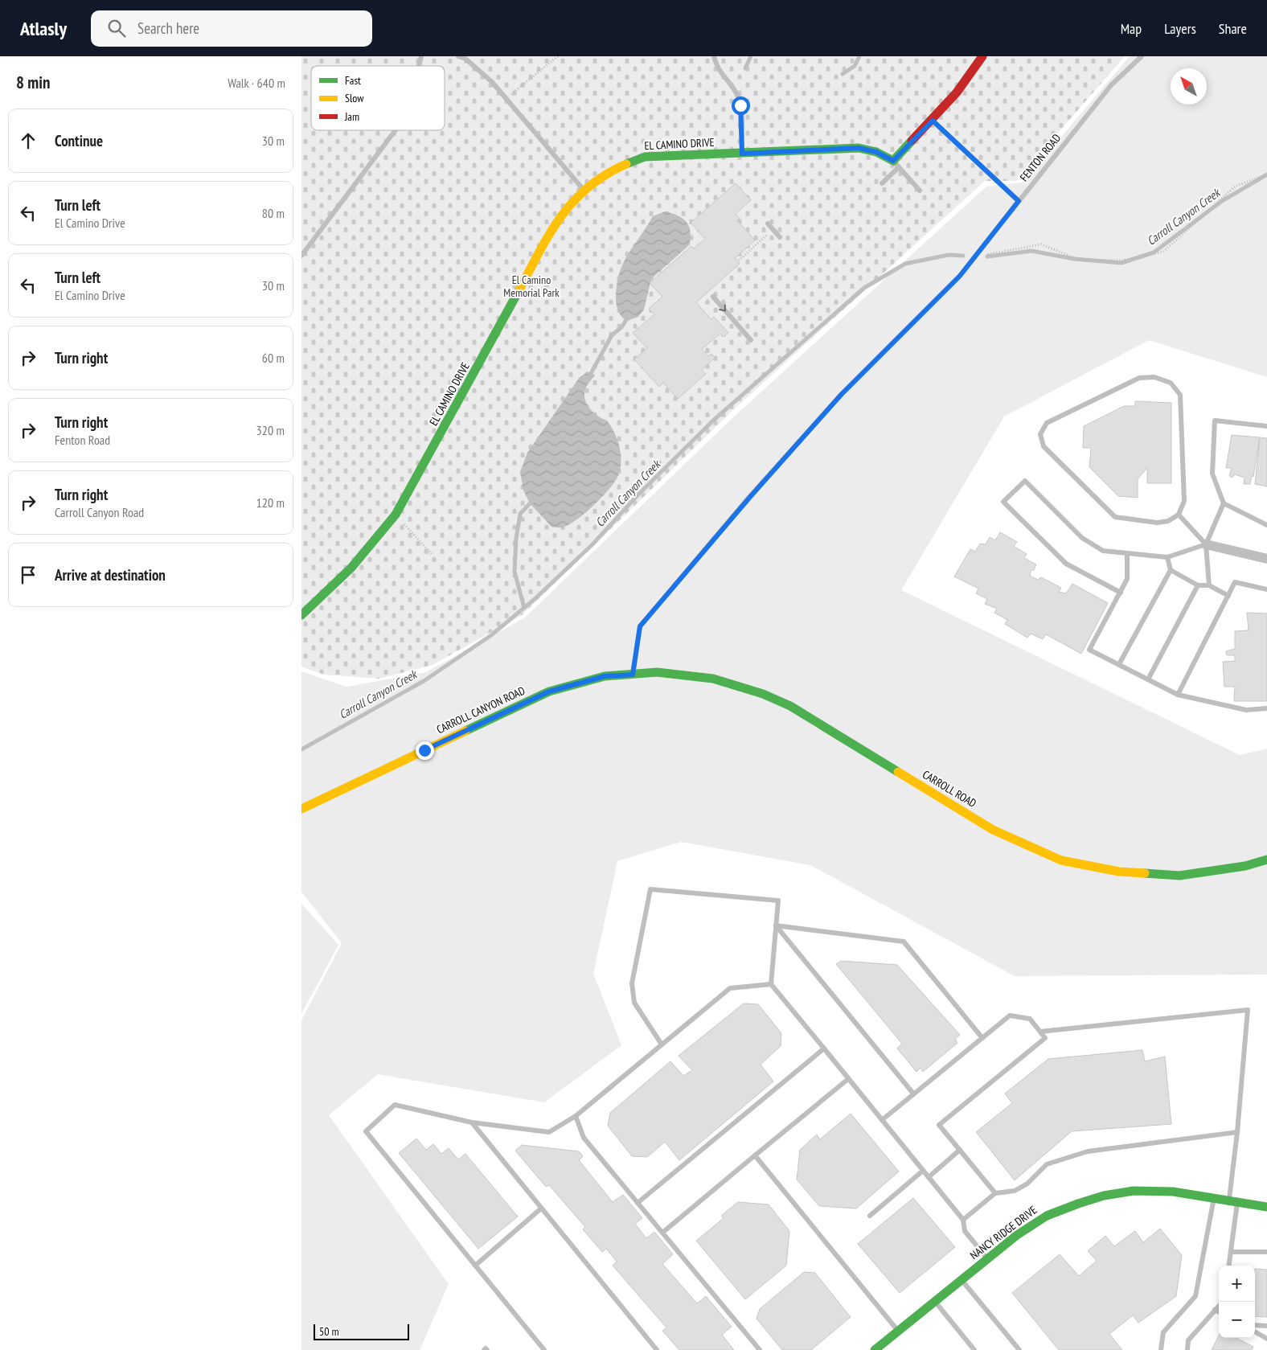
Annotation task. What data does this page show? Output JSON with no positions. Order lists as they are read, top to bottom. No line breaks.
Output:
{"streets":{"street":["EL CAMINO DRIVE","CARROLL CANYON ROAD","CARROLL ROAD","NANCY RIDGE DRIVE"],"lane":["FENTON ROAD"]},"crossings":[["FENTON ROAD","CARROLL CANYON ROAD"],["FENTON ROAD","CARROLL ROAD"],["CARROLL CANYON ROAD","CARROLL ROAD"]],"water":["Carroll Canyon Creek"],"parks":["El Camino Memorial Park"],"legend":["Fast","Slow","Jam"],"scale_bar":"50 m","north":"top left","page":{"header":"Atlasly","search":"Search here","nav":["Map","Layers","Share"],"heading":["8 min","Walk · 640 m"],"list":[["Continue","30 m"],["Turn left","El Camino Drive","80 m"],["Turn left","El Camino Drive","30 m"],["Turn right","60 m"],["Turn right","Fenton Road","320 m"],["Turn right","Carroll Canyon Road","120 m"],"Arrive at destination"],"map_buttons":["+","−"],"scale":"50 m"}}
